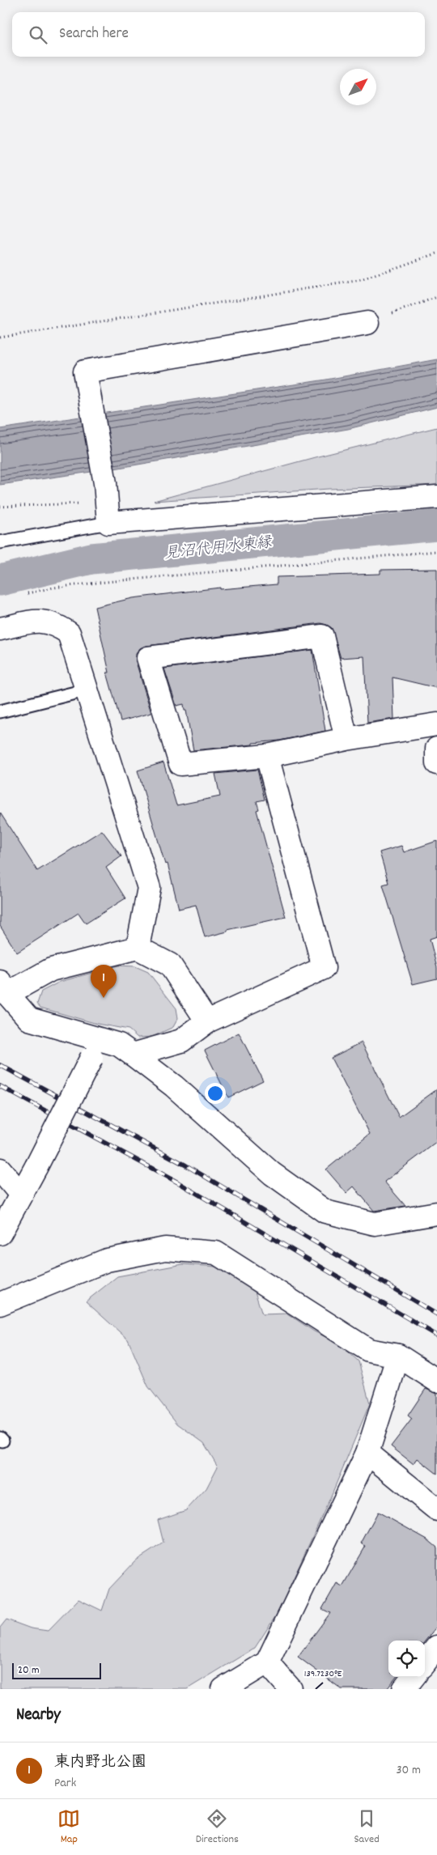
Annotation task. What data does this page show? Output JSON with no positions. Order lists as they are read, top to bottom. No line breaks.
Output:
{"water":["見沼代用水東縁"],"scale_bar":"20 m","north":"top right","page":{"search":"Search here","pins":"1","scale":"20 m","heading":"Nearby","list":[{"mark":"1","name":"東内野北公園","note":"Park","value":"30 m"}],"nav":["Map","Directions","Saved"]},"coordinates":["139.7230°E"]}
